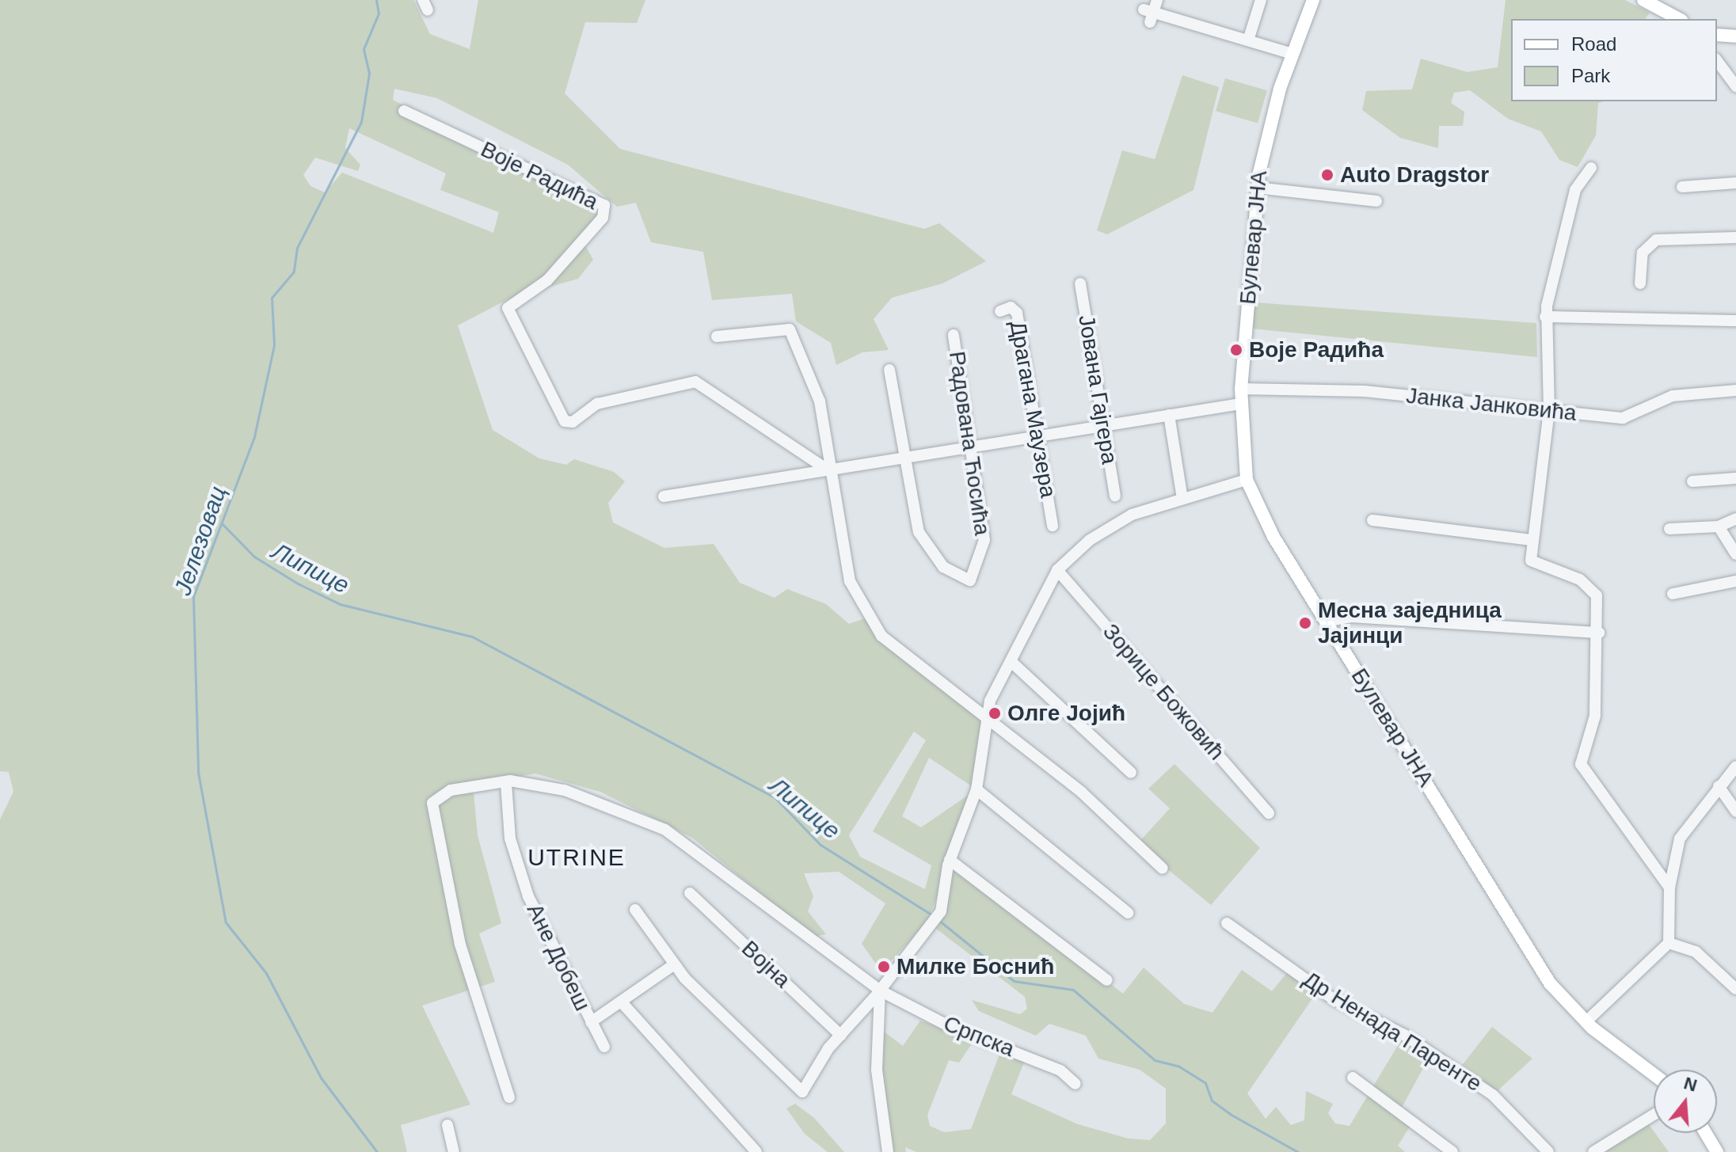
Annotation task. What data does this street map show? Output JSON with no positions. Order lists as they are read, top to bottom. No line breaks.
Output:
{"streets":{"main road":["Булевар ЈНА"],"street":["Воје Радића","Јована Гајгера","Јанка Јанковића","Драгана Маузера","Радована Ћосића","Зорице Божовић","Ане Добеш","Војна","Др Ненада Паренте","Српска"]},"crossings":[["Булевар ЈНА","Јанка Јанковића"],["Ане Добеш","Српска"]],"districts":["UTRINE"],"water":["Јелезовац","Липице"],"places":["Auto Dragstor","Воје Радића","Месна заједница Јајинци","Олге Јојић","Милке Боснић"],"legend":["Road","Park"],"north":"top"}
